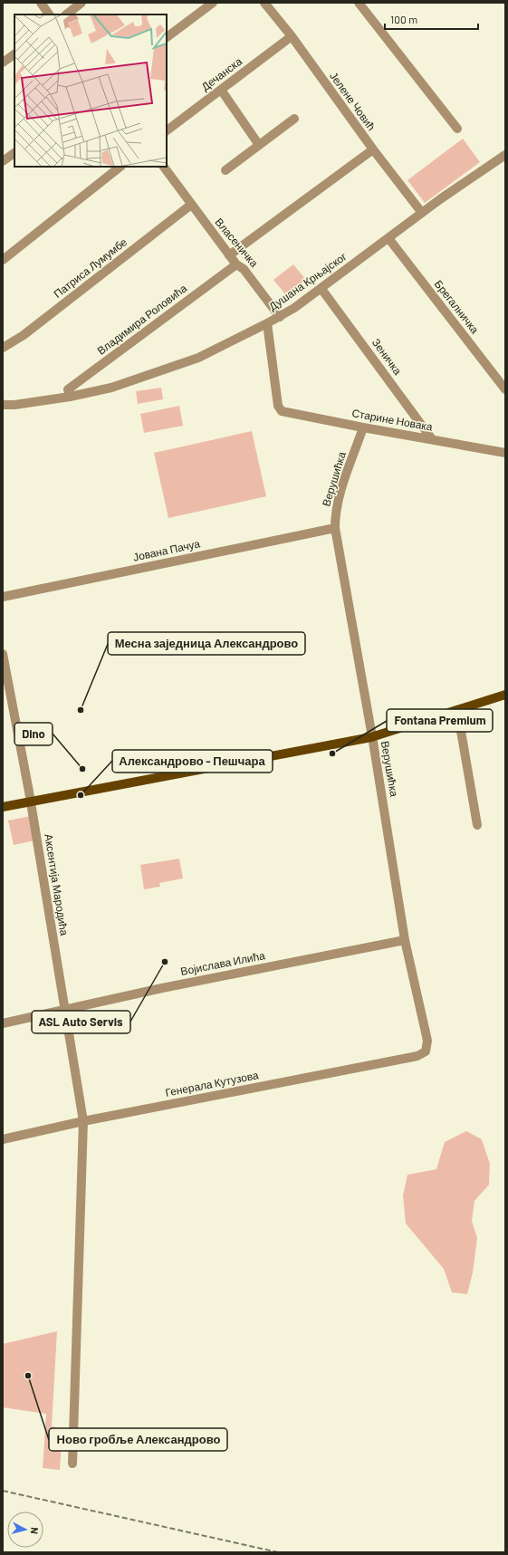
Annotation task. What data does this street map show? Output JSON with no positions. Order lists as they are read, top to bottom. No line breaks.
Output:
{"streets":{"street":["Дечанска","Јелене Човић","Власеничка","Патриса Лумумбе","Душана Крњајског","Брегалничка","Владимира Роловића","Зеничка","Старине Новака","Верушићка","Јована Пачуа","Аксентија Мародића","Војислава Илића","Генерала Кутузова"]},"crossings":[["Дечанска","Јелене Човић"],["Јелене Човић","Душана Крњајског"],["Власеничка","Патриса Лумумбе"],["Власеничка","Душана Крњајског"],["Власеничка","Владимира Роловића"],["Душана Крњајског","Брегалничка"],["Душана Крњајског","Владимира Роловића"],["Душана Крњајског","Зеничка"],["Душана Крњајског","Старине Новака"],["Зеничка","Старине Новака"],["Старине Новака","Верушићка"],["Верушићка","Јована Пачуа"],["Верушићка","Војислава Илића"],["Верушићка","Генерала Кутузова"],["Аксентија Мародића","Војислава Илића"],["Аксентија Мародића","Генерала Кутузова"]],"places":["Месна заједница Александрово","Fontana Premium","Dino","Александрово - Пешчара","ASL Auto Servis","Ново гробље Александрово"],"scale_bar":"100 m","north":"right"}
